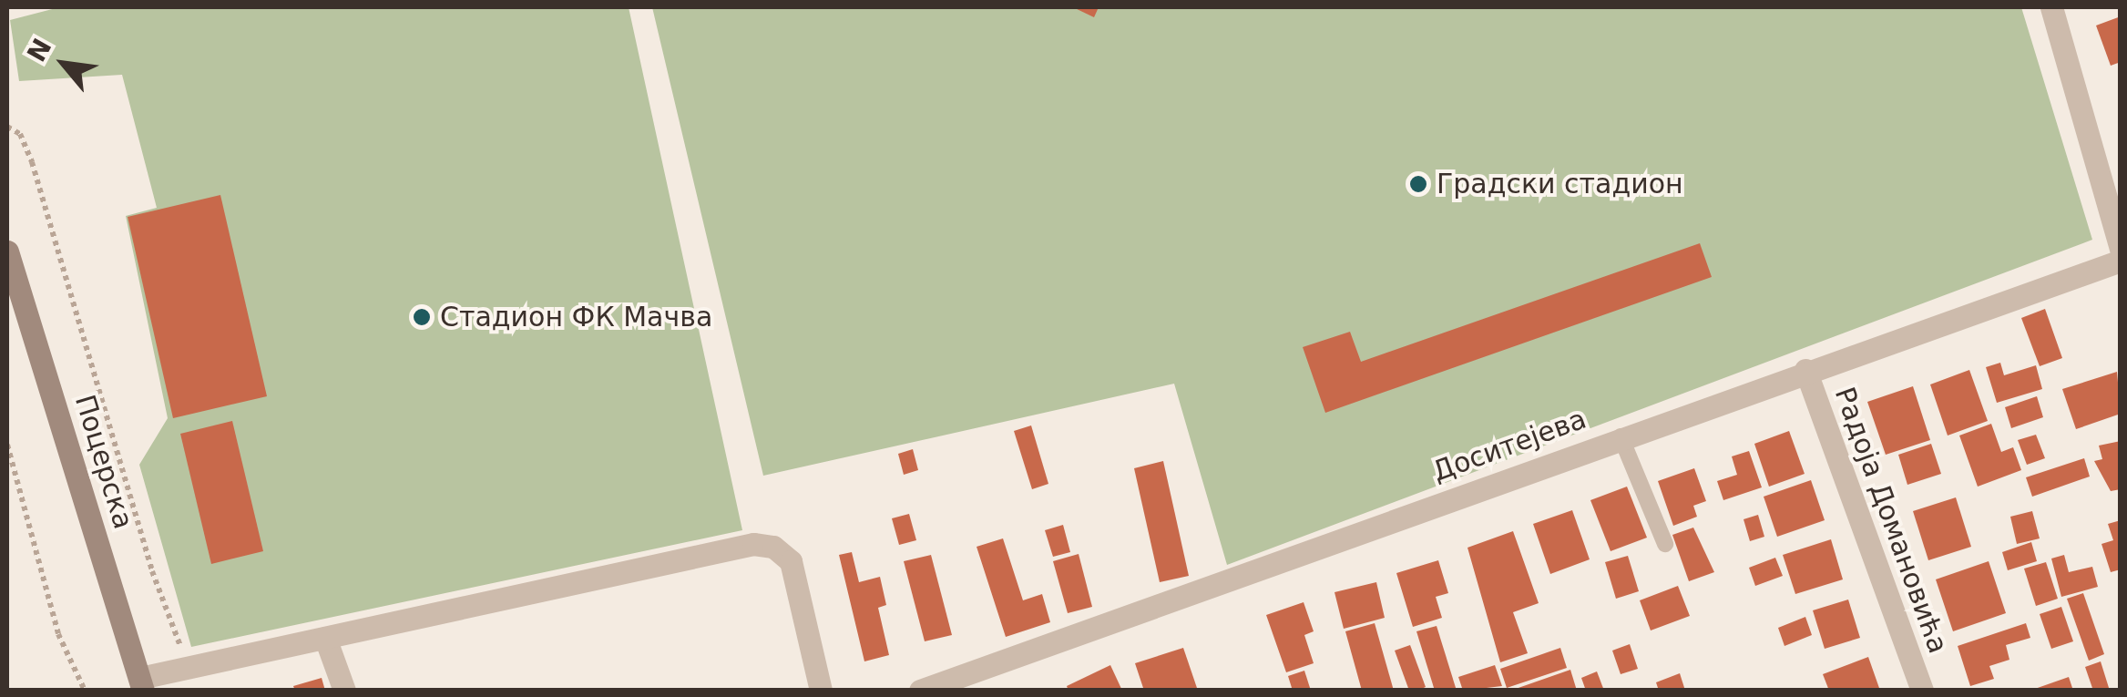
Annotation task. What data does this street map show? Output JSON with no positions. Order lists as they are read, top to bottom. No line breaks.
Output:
{"streets":{"main road":["Поцерска"],"street":["Доситејева","Радоја Домановића"]},"crossings":[["Доситејева","Радоја Домановића"]],"places":["Градски стадион","Стадион ФК Мачва"],"north":"top left"}
